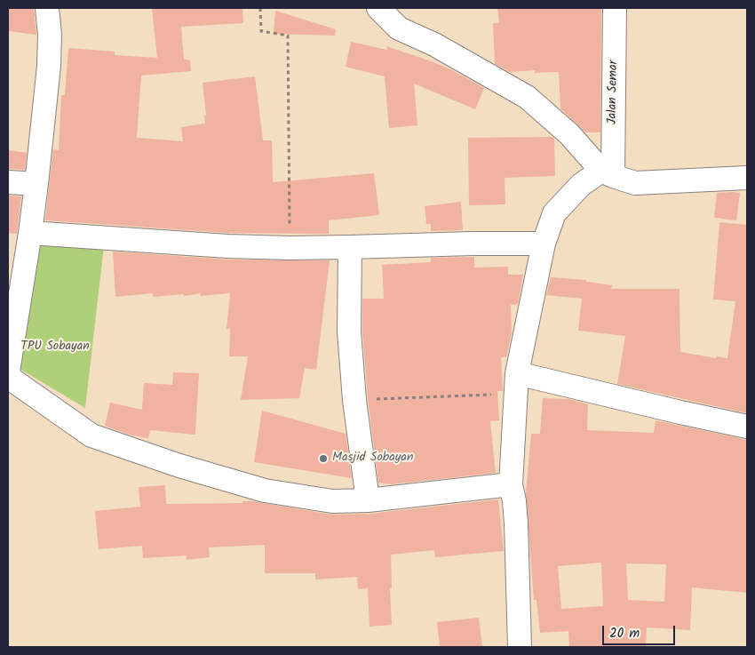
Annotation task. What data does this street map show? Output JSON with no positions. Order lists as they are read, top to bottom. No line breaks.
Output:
{"streets":{"street":["Jalan Semar"]},"parks":["TPU Sobayan"],"places":["Masjid Sobayan"],"scale_bar":"20 m"}
